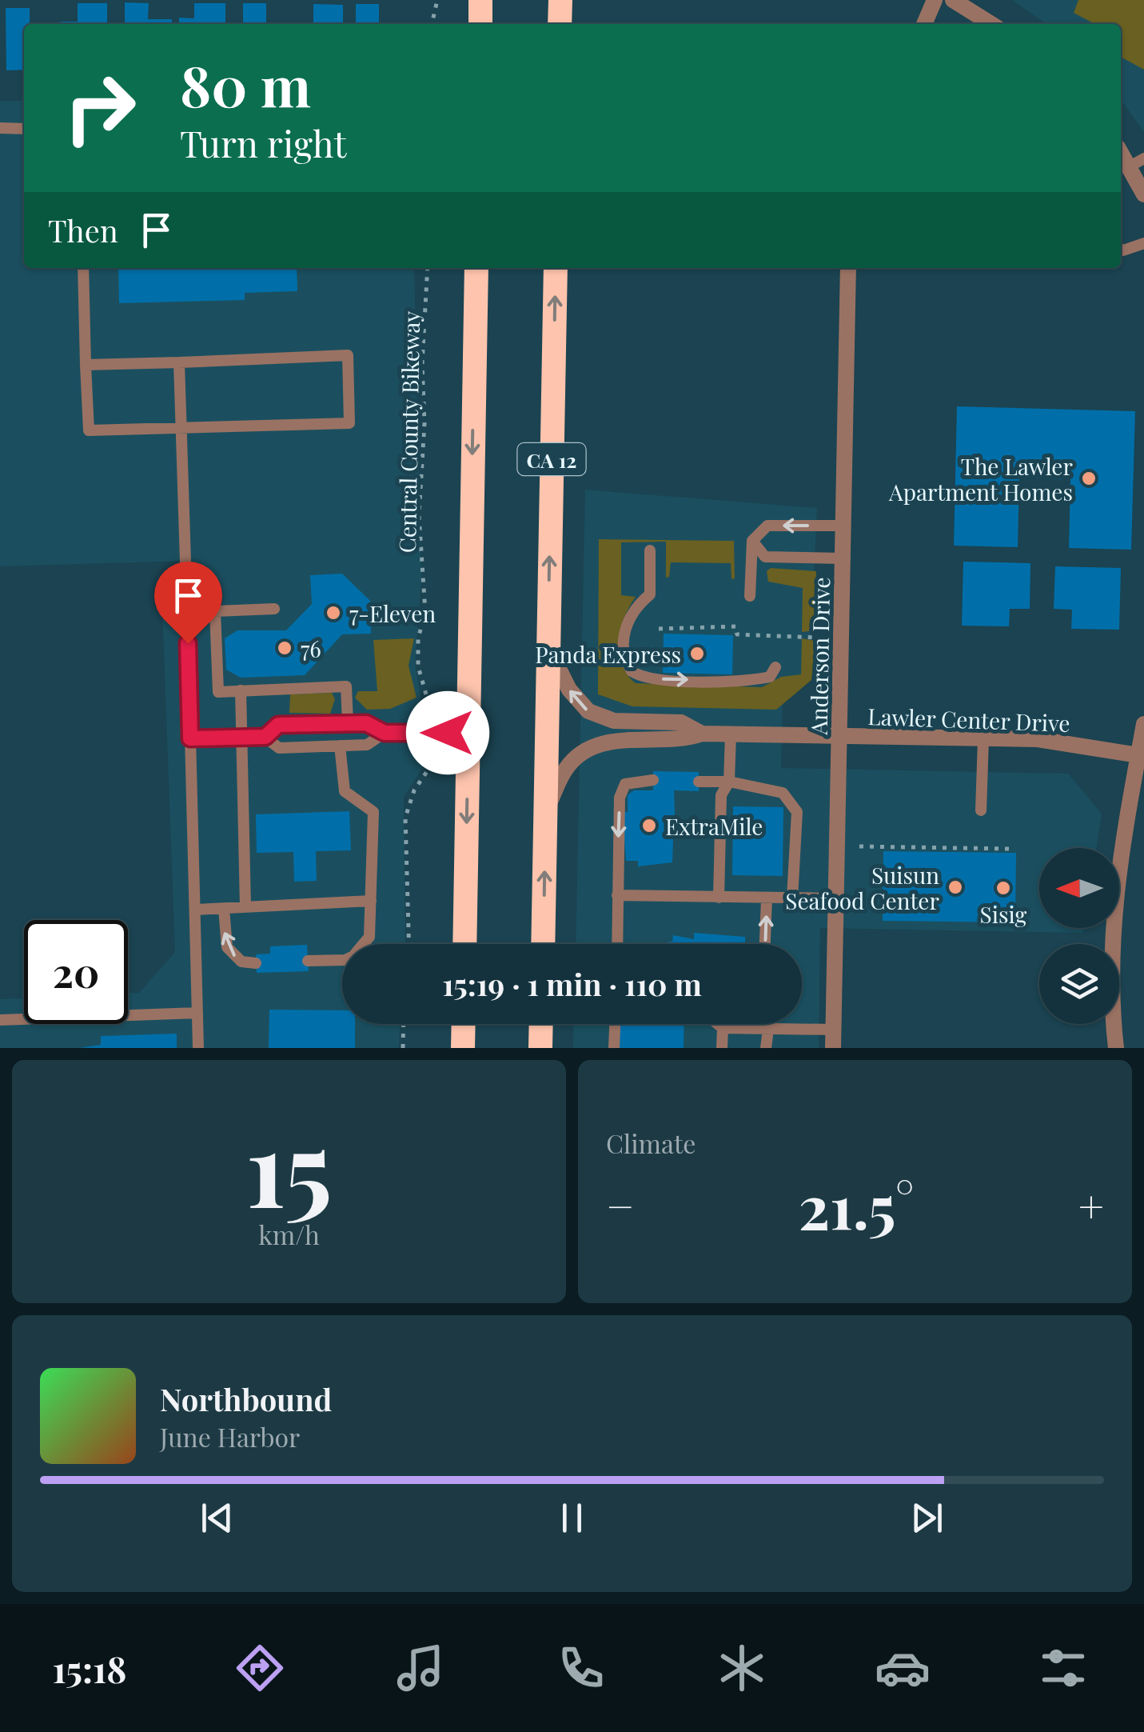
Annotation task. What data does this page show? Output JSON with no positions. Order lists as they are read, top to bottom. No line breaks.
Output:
{"streets":{"highway":["CA 12"],"street":["Anderson Drive","Lawler Center Drive"],"path":["Central County Bikeway"]},"crossings":[["CA 12","Lawler Center Drive"],["Anderson Drive","Lawler Center Drive"]],"places":["The Lawler Apartment Homes","7-Eleven","76","Panda Express","ExtraMile","Suisun Seafood Center","Sisig"],"north":"left","page":{"turn":["80 m","Turn right"],"then":"Then","limit":"20","trip":"15:19 · 1 min · 110 m","tile":[["15","km/h"],"Climate"],"heat":["−","21.5°","+"],"song":["Northbound","June Harbor"],"tabs":"15:18"}}
